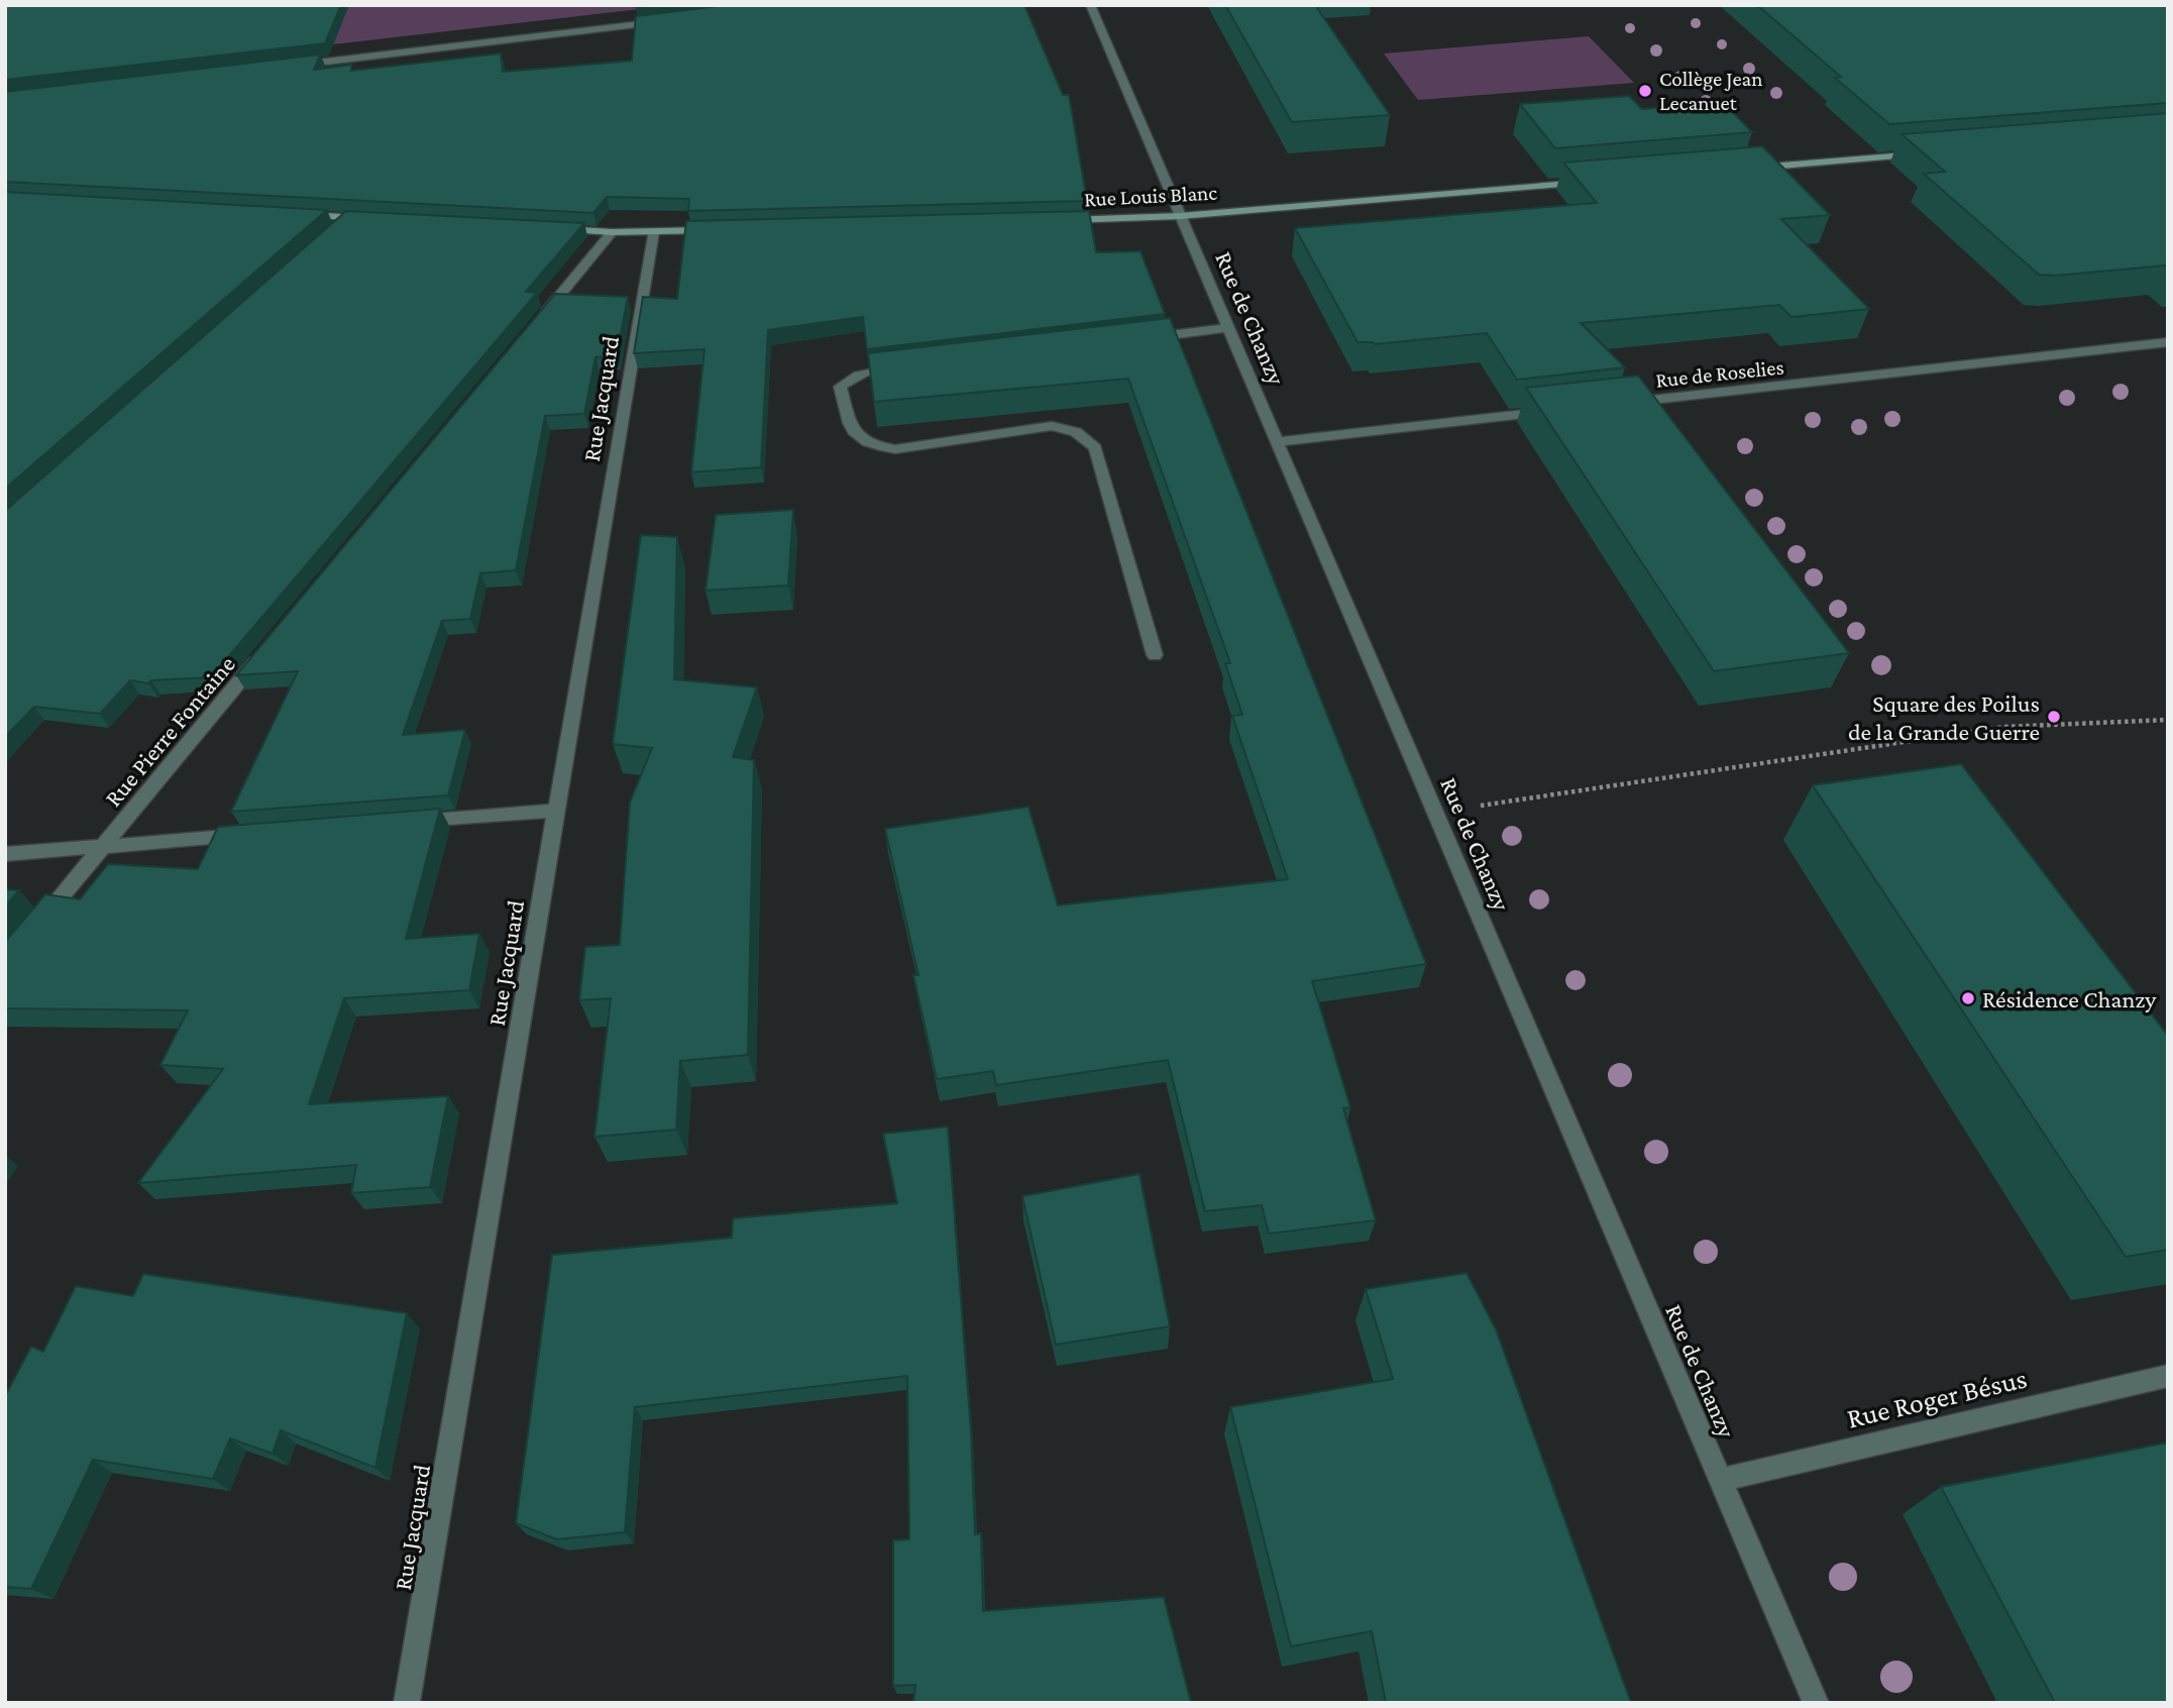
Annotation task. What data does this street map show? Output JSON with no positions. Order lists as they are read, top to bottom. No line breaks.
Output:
{"streets":{"street":["Rue Louis Blanc","Rue de Chanzy","Rue de Roselies","Rue Jacquard","Rue Pierre Fontaine","Rue Roger Bésus"]},"crossings":[["Rue Louis Blanc","Rue de Chanzy"],["Rue de Chanzy","Rue Roger Bésus"]],"places":["Collège Jean Lecanuet","Square des Poilus de la Grande Guerre","Résidence Chanzy"]}
